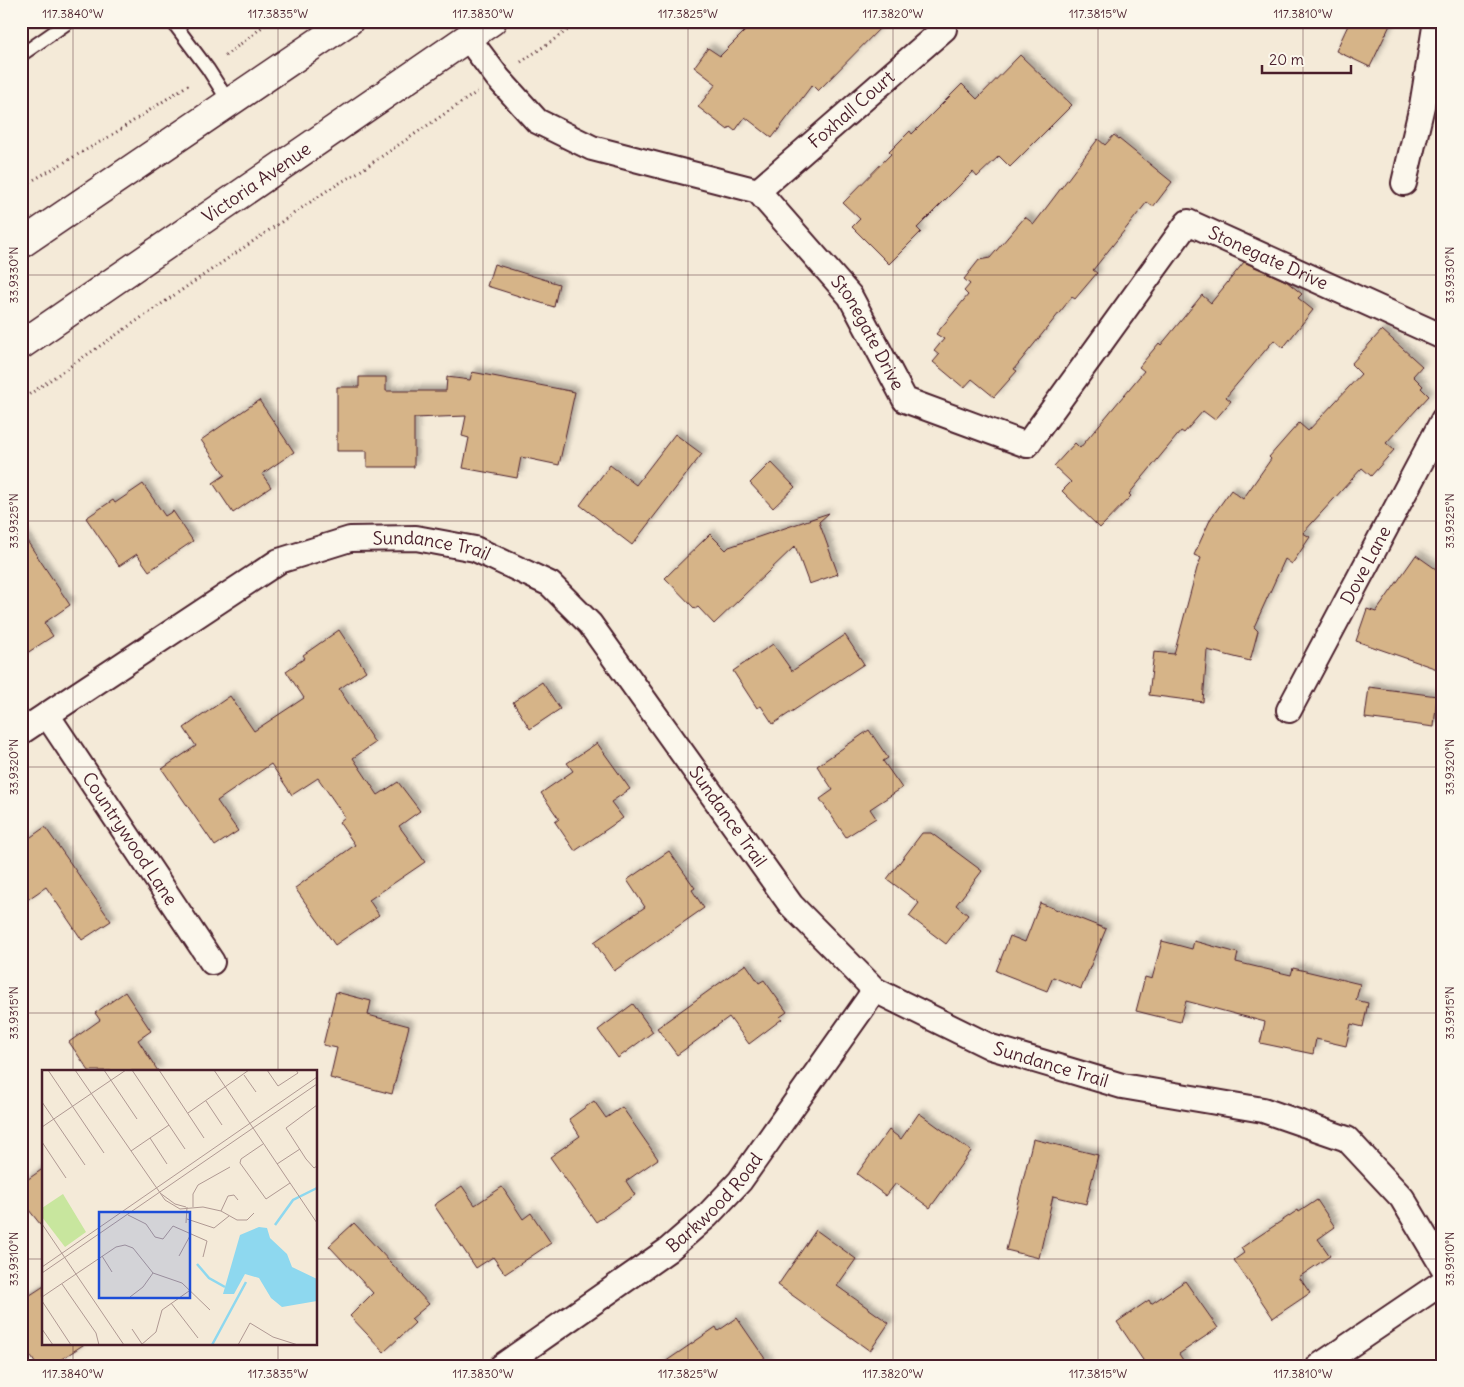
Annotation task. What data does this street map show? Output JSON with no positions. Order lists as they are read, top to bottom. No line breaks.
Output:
{"streets":{"main road":["Victoria Avenue"],"street":["Foxhall Court","Stonegate Drive","Sundance Trail","Dove Lane","Countrywood Lane","Barkwood Road"]},"crossings":[["Foxhall Court","Stonegate Drive"],["Sundance Trail","Countrywood Lane"],["Sundance Trail","Barkwood Road"]],"scale_bar":"20 m","coordinates":["117.3840°W","117.3835°W","117.3830°W","117.3825°W","117.3820°W","117.3815°W","117.3810°W","33.9330°N","33.9325°N","33.9320°N","33.9315°N","33.9310°N"]}
